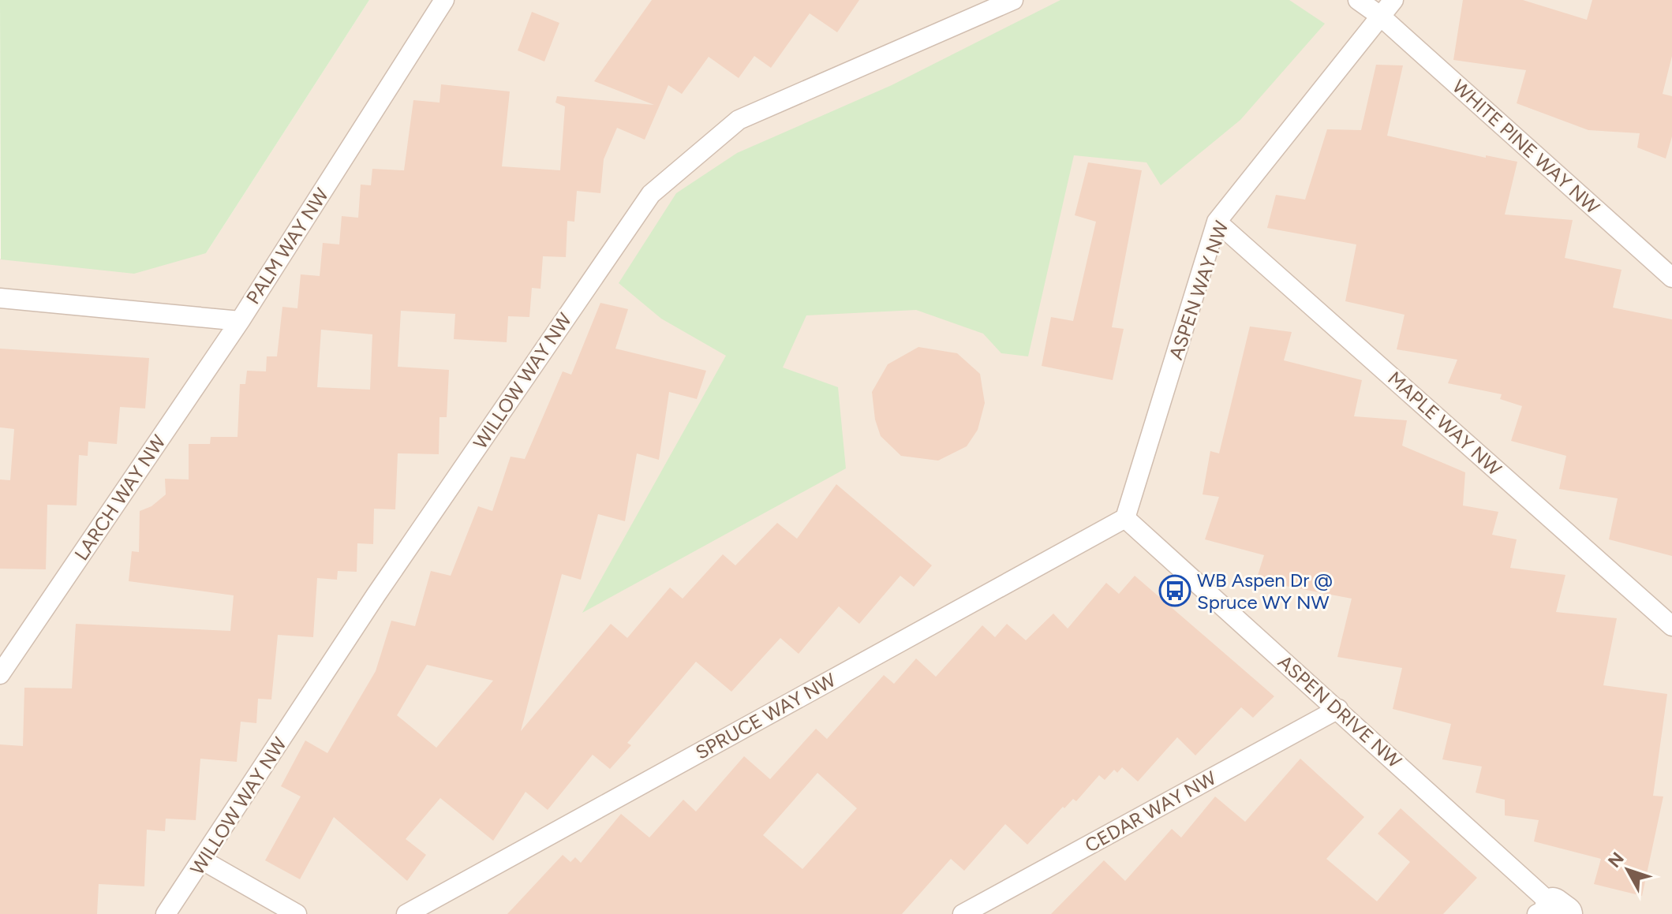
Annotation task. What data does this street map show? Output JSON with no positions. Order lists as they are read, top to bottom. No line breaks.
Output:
{"streets":{"lane":["WHITE PINE WAY NW","PALM WAY NW","ASPEN WAY NW","WILLOW WAY NW","MAPLE WAY NW","LARCH WAY NW","ASPEN DRIVE NW","SPRUCE WAY NW","CEDAR WAY NW"]},"crossings":[["WHITE PINE WAY NW","ASPEN WAY NW"],["PALM WAY NW","LARCH WAY NW"],["ASPEN WAY NW","MAPLE WAY NW"],["ASPEN WAY NW","ASPEN DRIVE NW"],["ASPEN WAY NW","SPRUCE WAY NW"],["ASPEN DRIVE NW","SPRUCE WAY NW"],["ASPEN DRIVE NW","CEDAR WAY NW"]],"places":{"bus stop":["WB Aspen Dr @ Spruce WY NW"]},"north":"top left"}
